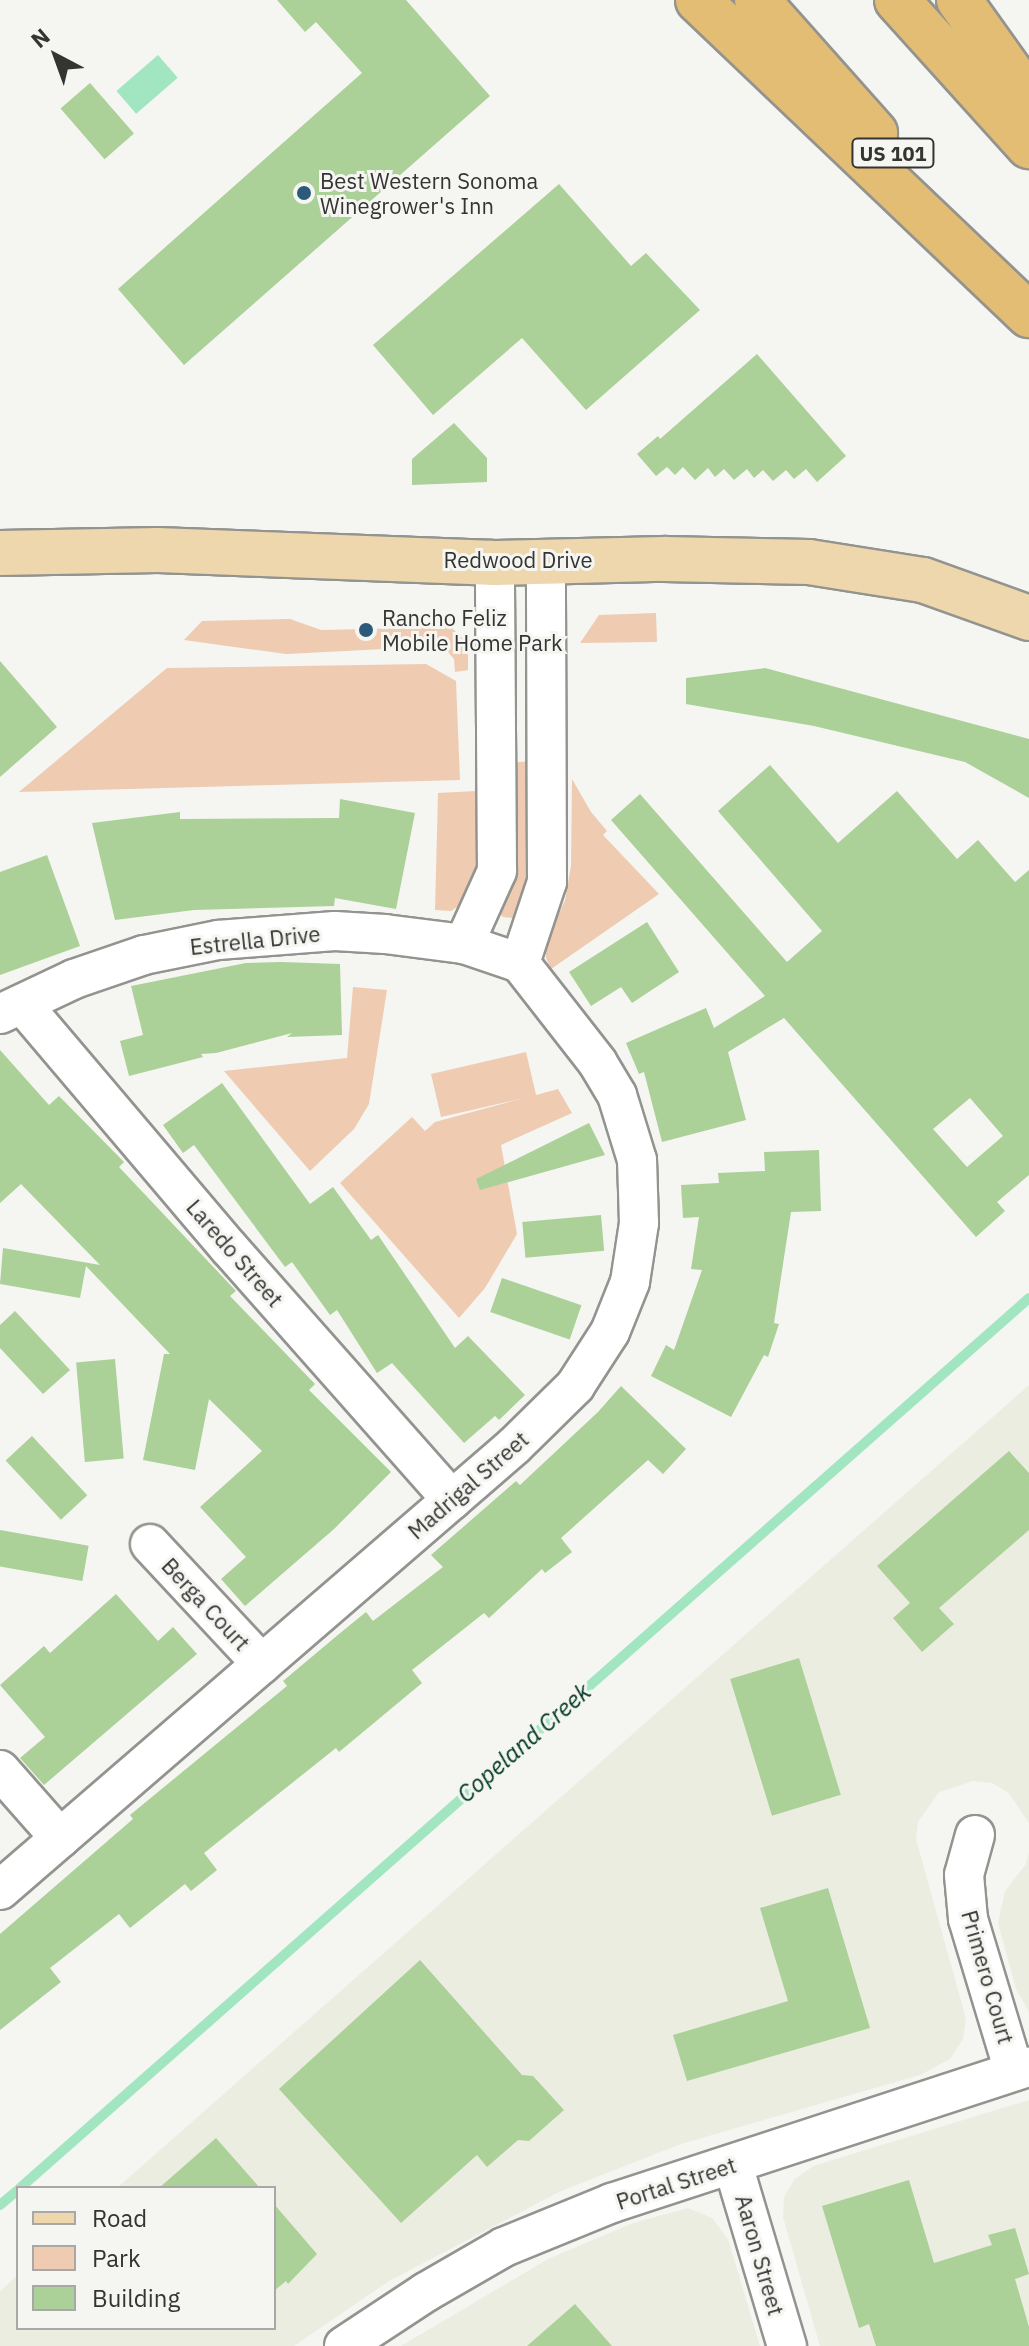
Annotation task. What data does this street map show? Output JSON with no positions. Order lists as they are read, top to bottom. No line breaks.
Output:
{"streets":{"highway":["US 101"],"main road":["Redwood Drive"],"street":["Estrella Drive","Laredo Street","Madrigal Street","Berga Court","Primero Court","Portal Street","Aaron Street"]},"crossings":[["Estrella Drive","Laredo Street"],["Estrella Drive","Madrigal Street"],["Laredo Street","Madrigal Street"],["Madrigal Street","Berga Court"],["Primero Court","Portal Street"],["Portal Street","Aaron Street"]],"water":["Copeland Creek"],"places":["Best Western Sonoma Winegrower's Inn","Rancho Feliz Mobile Home Park"],"legend":["Road","Park","Building"],"north":"top left"}
